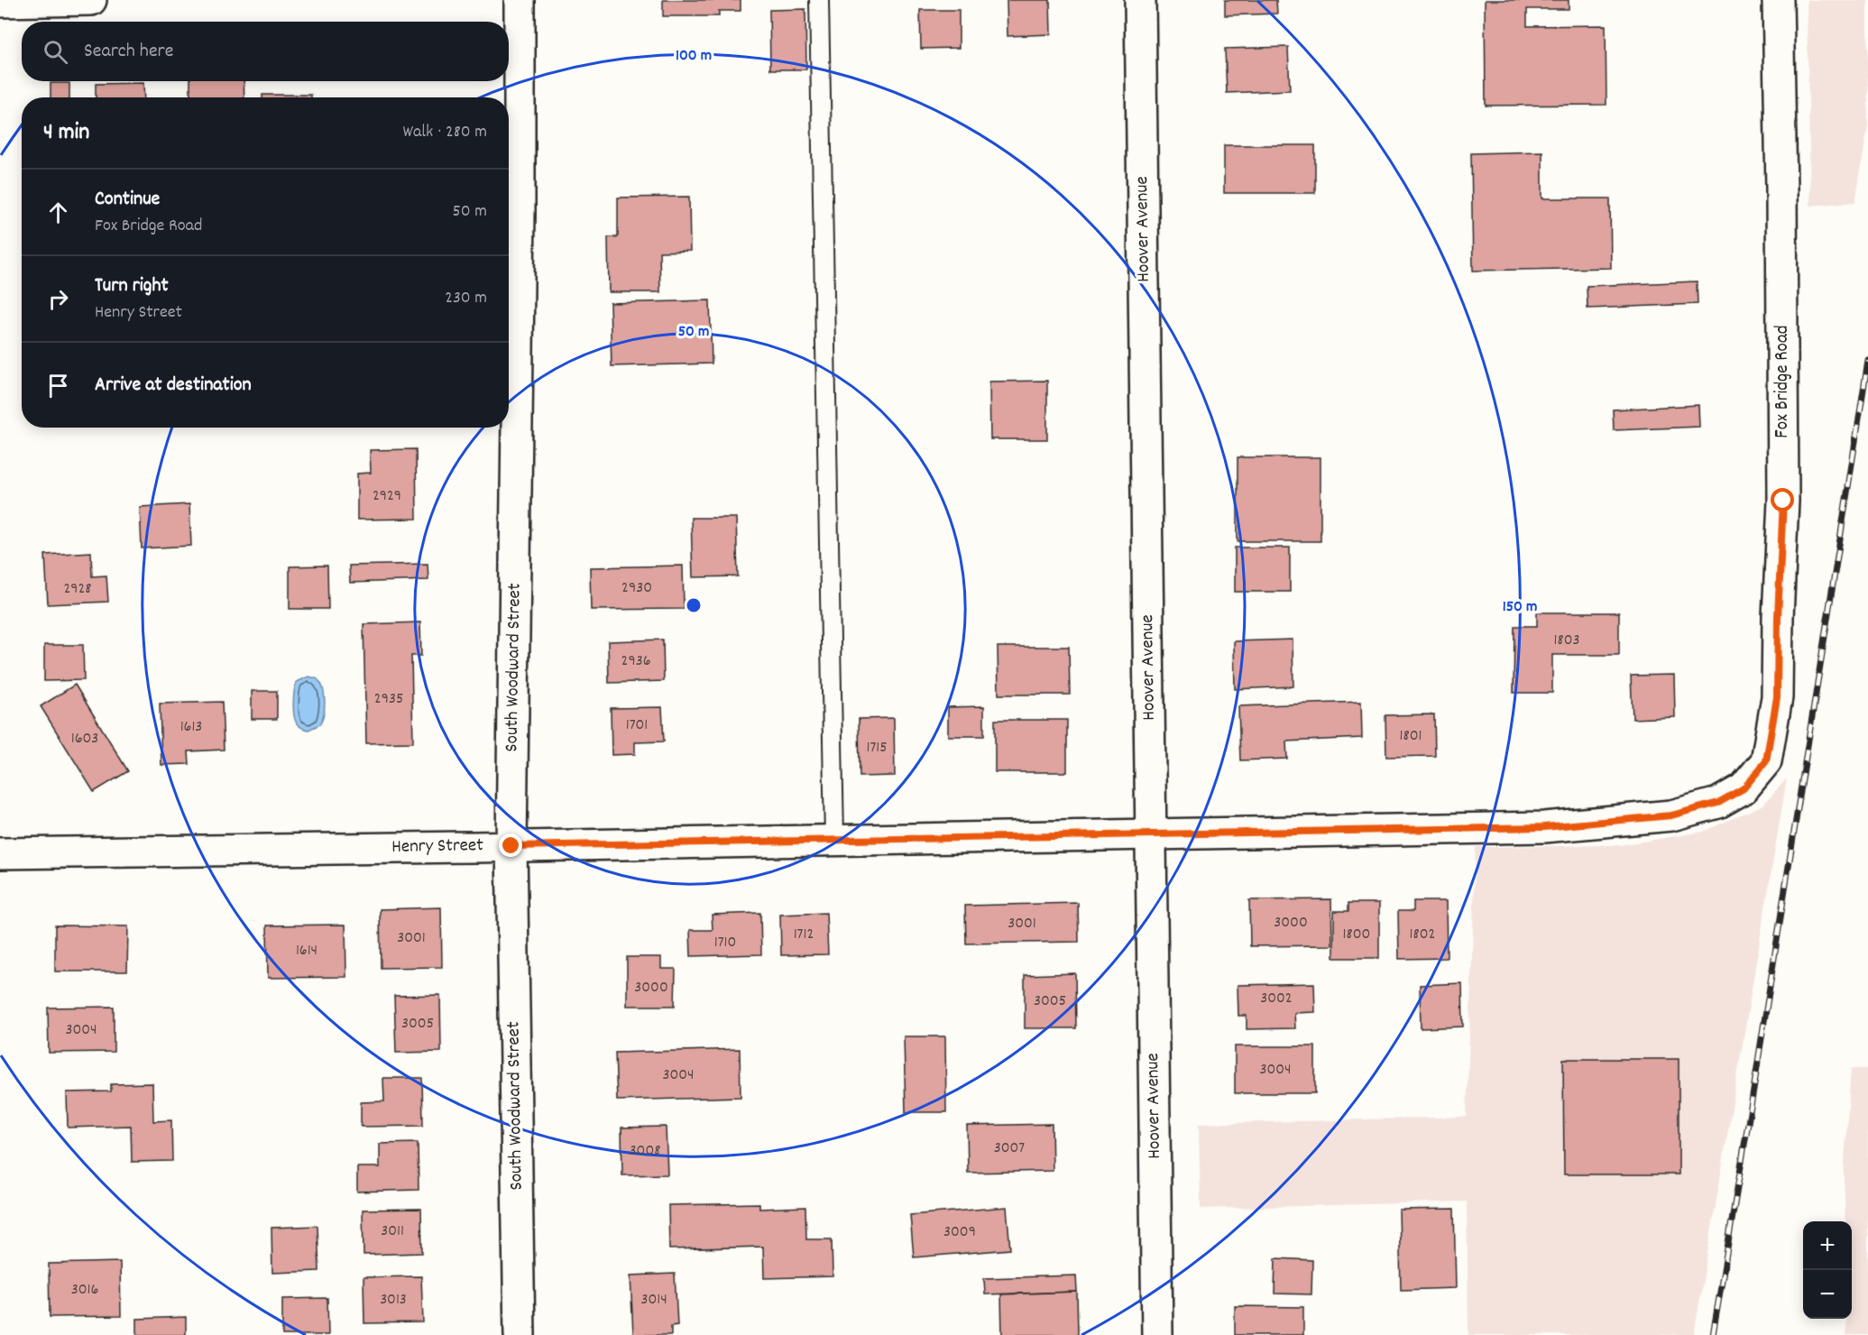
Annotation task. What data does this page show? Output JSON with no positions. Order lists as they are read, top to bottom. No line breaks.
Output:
{"streets":{"street":["Hoover Avenue","Fox Bridge Road","South Woodward Street","Henry Street"]},"crossings":[["Hoover Avenue","Henry Street"],["Fox Bridge Road","Henry Street"],["South Woodward Street","Henry Street"]],"house_numbers":["2929","2930","2928","1803","2936","2935","1701","1613","1801","1603","1715","3000","3001","1712","1800","1802","3001","1710","1614","3000","3002","3005","3005","3004","3004","3004","3007","3008","3011","3009","3016","3013","3014"],"page":{"search":"Search here","heading":["4 min","Walk · 280 m"],"list":[["Continue","Fox Bridge Road","50 m"],["Turn right","Henry Street","230 m"],"Arrive at destination"],"map_buttons":["+","−"]},"rings":["100 m","50 m","150 m"]}
